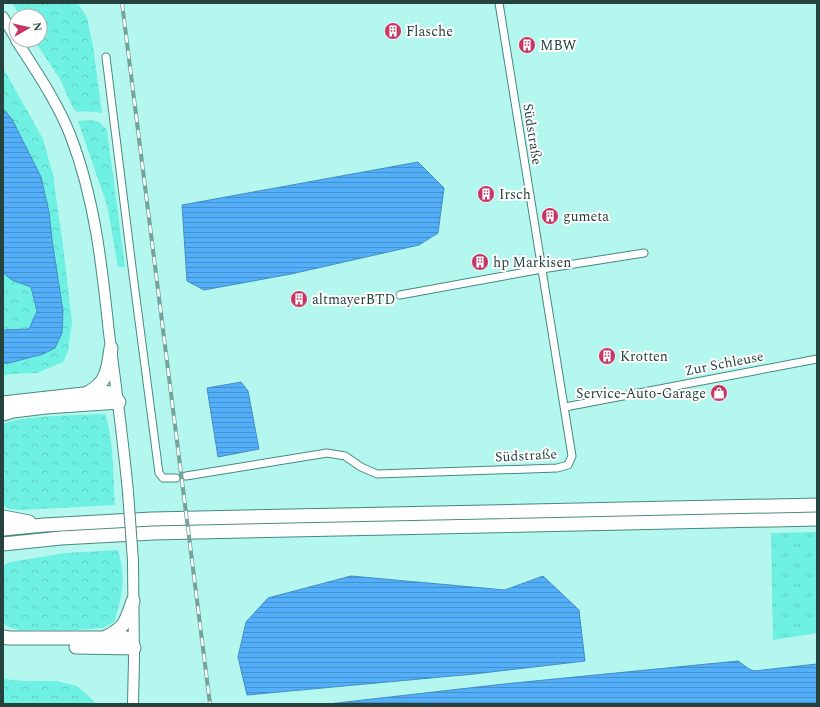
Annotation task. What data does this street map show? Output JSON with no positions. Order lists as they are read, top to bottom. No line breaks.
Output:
{"streets":{"street":["Südstraße","Zur Schleuse"]},"crossings":[["Südstraße","Zur Schleuse"]],"places":{"building":["Flasche","MBW","Irsch","gumeta","hp Markisen","altmayerBTD","Krotten"],"shop":["Service-Auto-Garage"]},"north":"right"}
